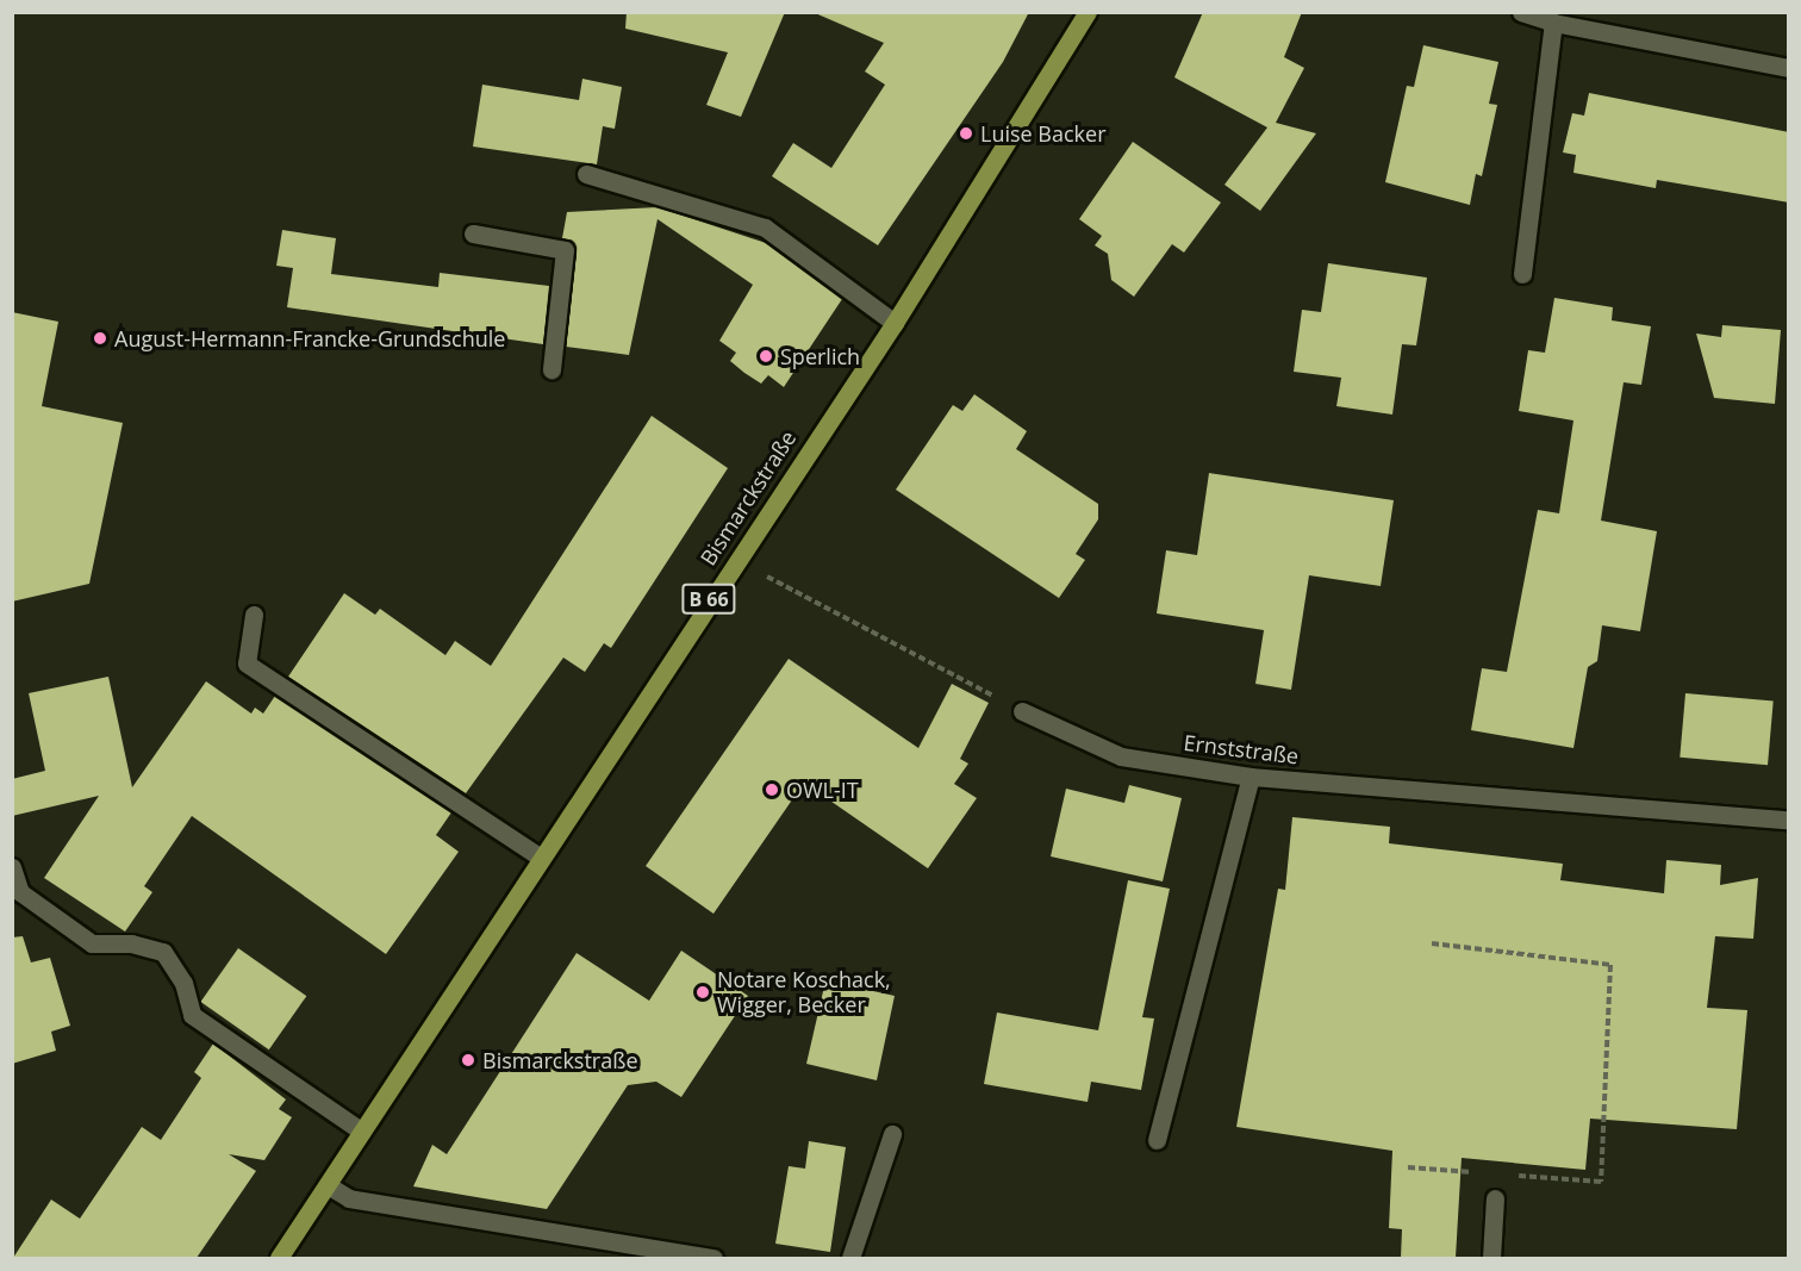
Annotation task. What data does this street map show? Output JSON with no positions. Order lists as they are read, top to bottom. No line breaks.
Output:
{"streets":{"main road":["Bismarckstraße","B 66"],"street":["Ernststraße"]},"places":["Luise Backer","August-Hermann-Francke-Grundschule","Sperlich","OWL-IT","Notare Koschack, Wigger, Becker","Bismarckstraße"]}
